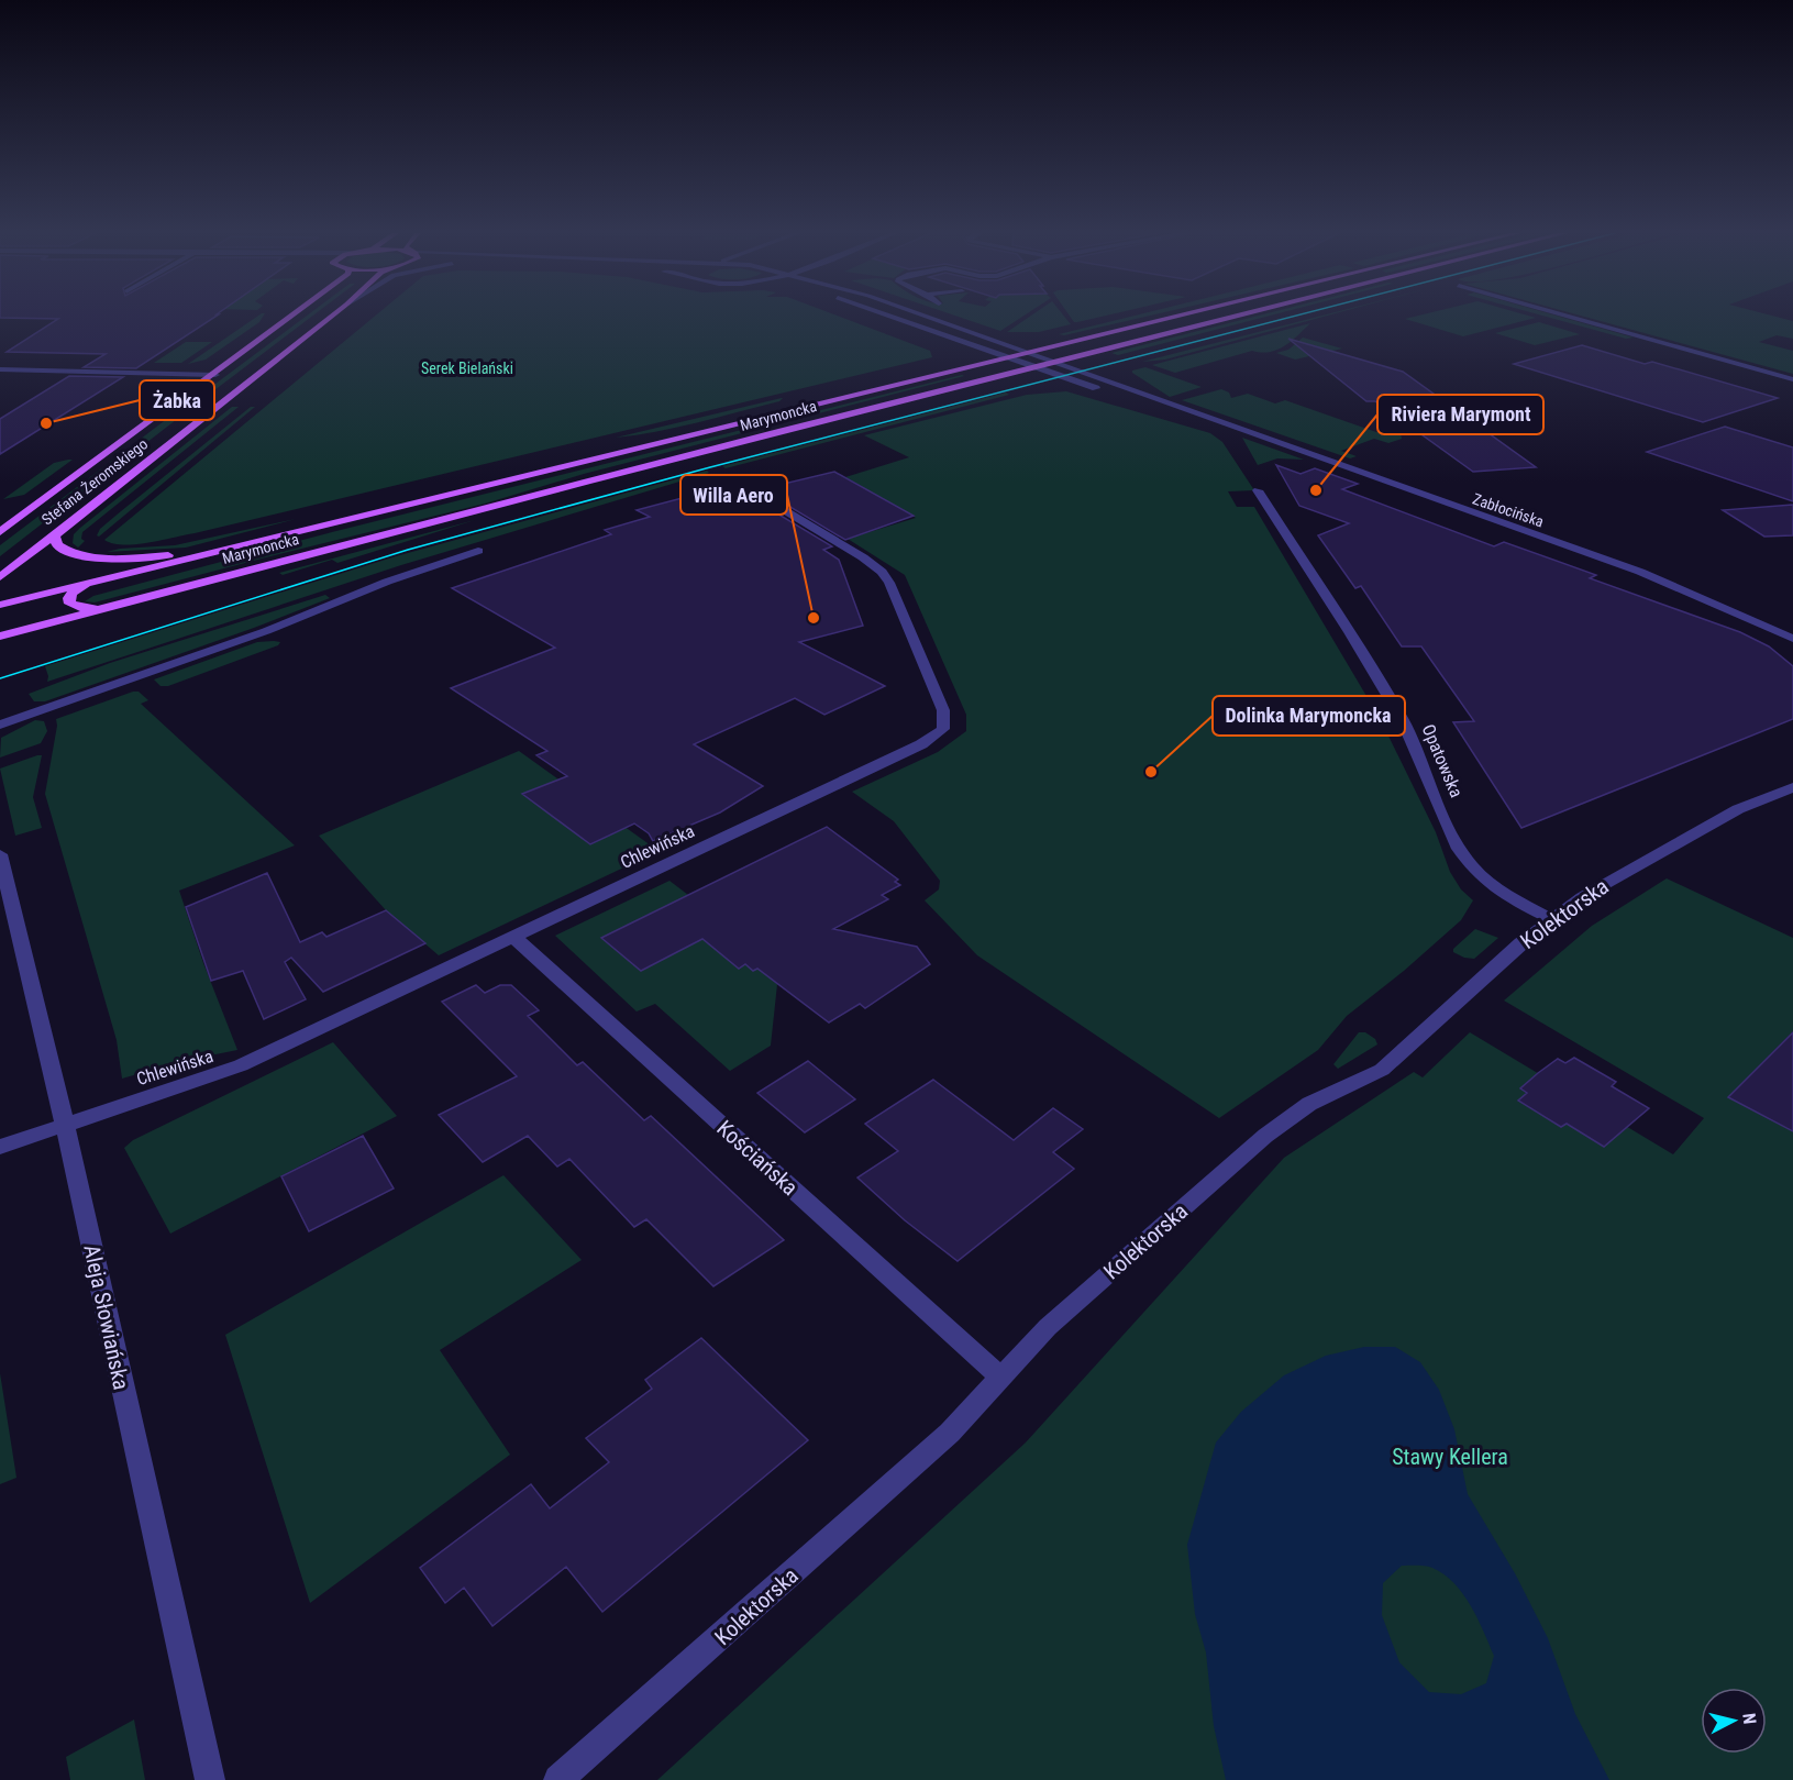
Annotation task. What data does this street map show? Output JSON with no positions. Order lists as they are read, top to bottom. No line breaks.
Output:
{"streets":{"main road":["Marymoncka","Stefana Żeromskiego"],"street":["Zabłocińska","Opatowska","Chlewińska","Kolektorska","Kościańska","Aleja Słowiańska"]},"crossings":[["Marymoncka","Zabłocińska"],["Opatowska","Kolektorska"],["Chlewińska","Kościańska"],["Chlewińska","Aleja Słowiańska"],["Kolektorska","Kościańska"]],"parks":["Serek Bielański","Stawy Kellera"],"places":["Żabka","Riviera Marymont","Willa Aero","Dolinka Marymoncka"],"north":"right"}
